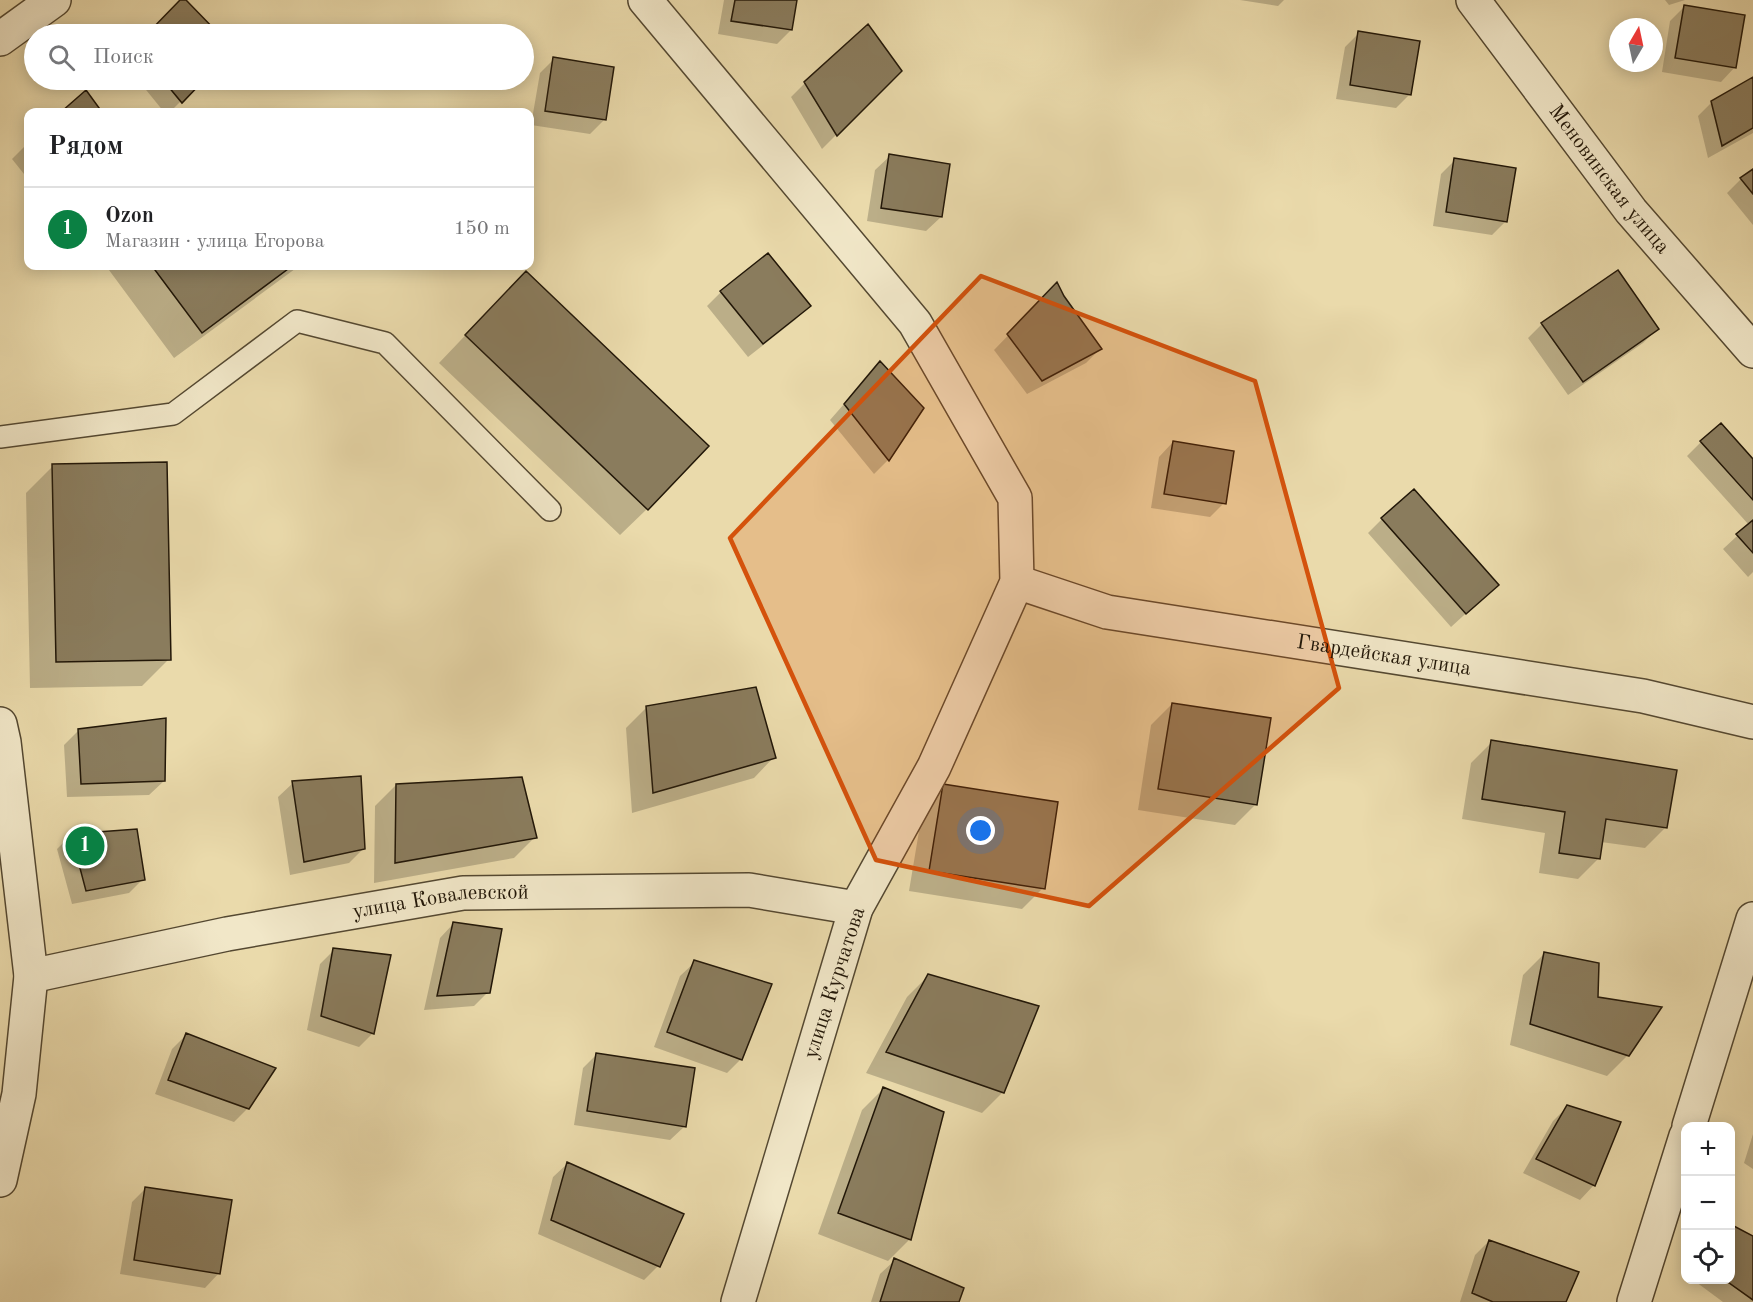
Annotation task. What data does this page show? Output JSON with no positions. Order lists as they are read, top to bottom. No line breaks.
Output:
{"streets":{"street":["Меновинская улица","Гвардейская улица","улица Ковалевской","улица Курчатова"]},"crossings":[["Гвардейская улица","улица Курчатова"],["улица Ковалевской","улица Курчатова"]],"north":"top","page":{"search":"Поиск","heading":"Рядом","list":[{"mark":"1","name":"Ozon","note":"Магазин · улица Егорова","value":"150 m"}],"pins":"1","map_buttons":["+","−"]}}
